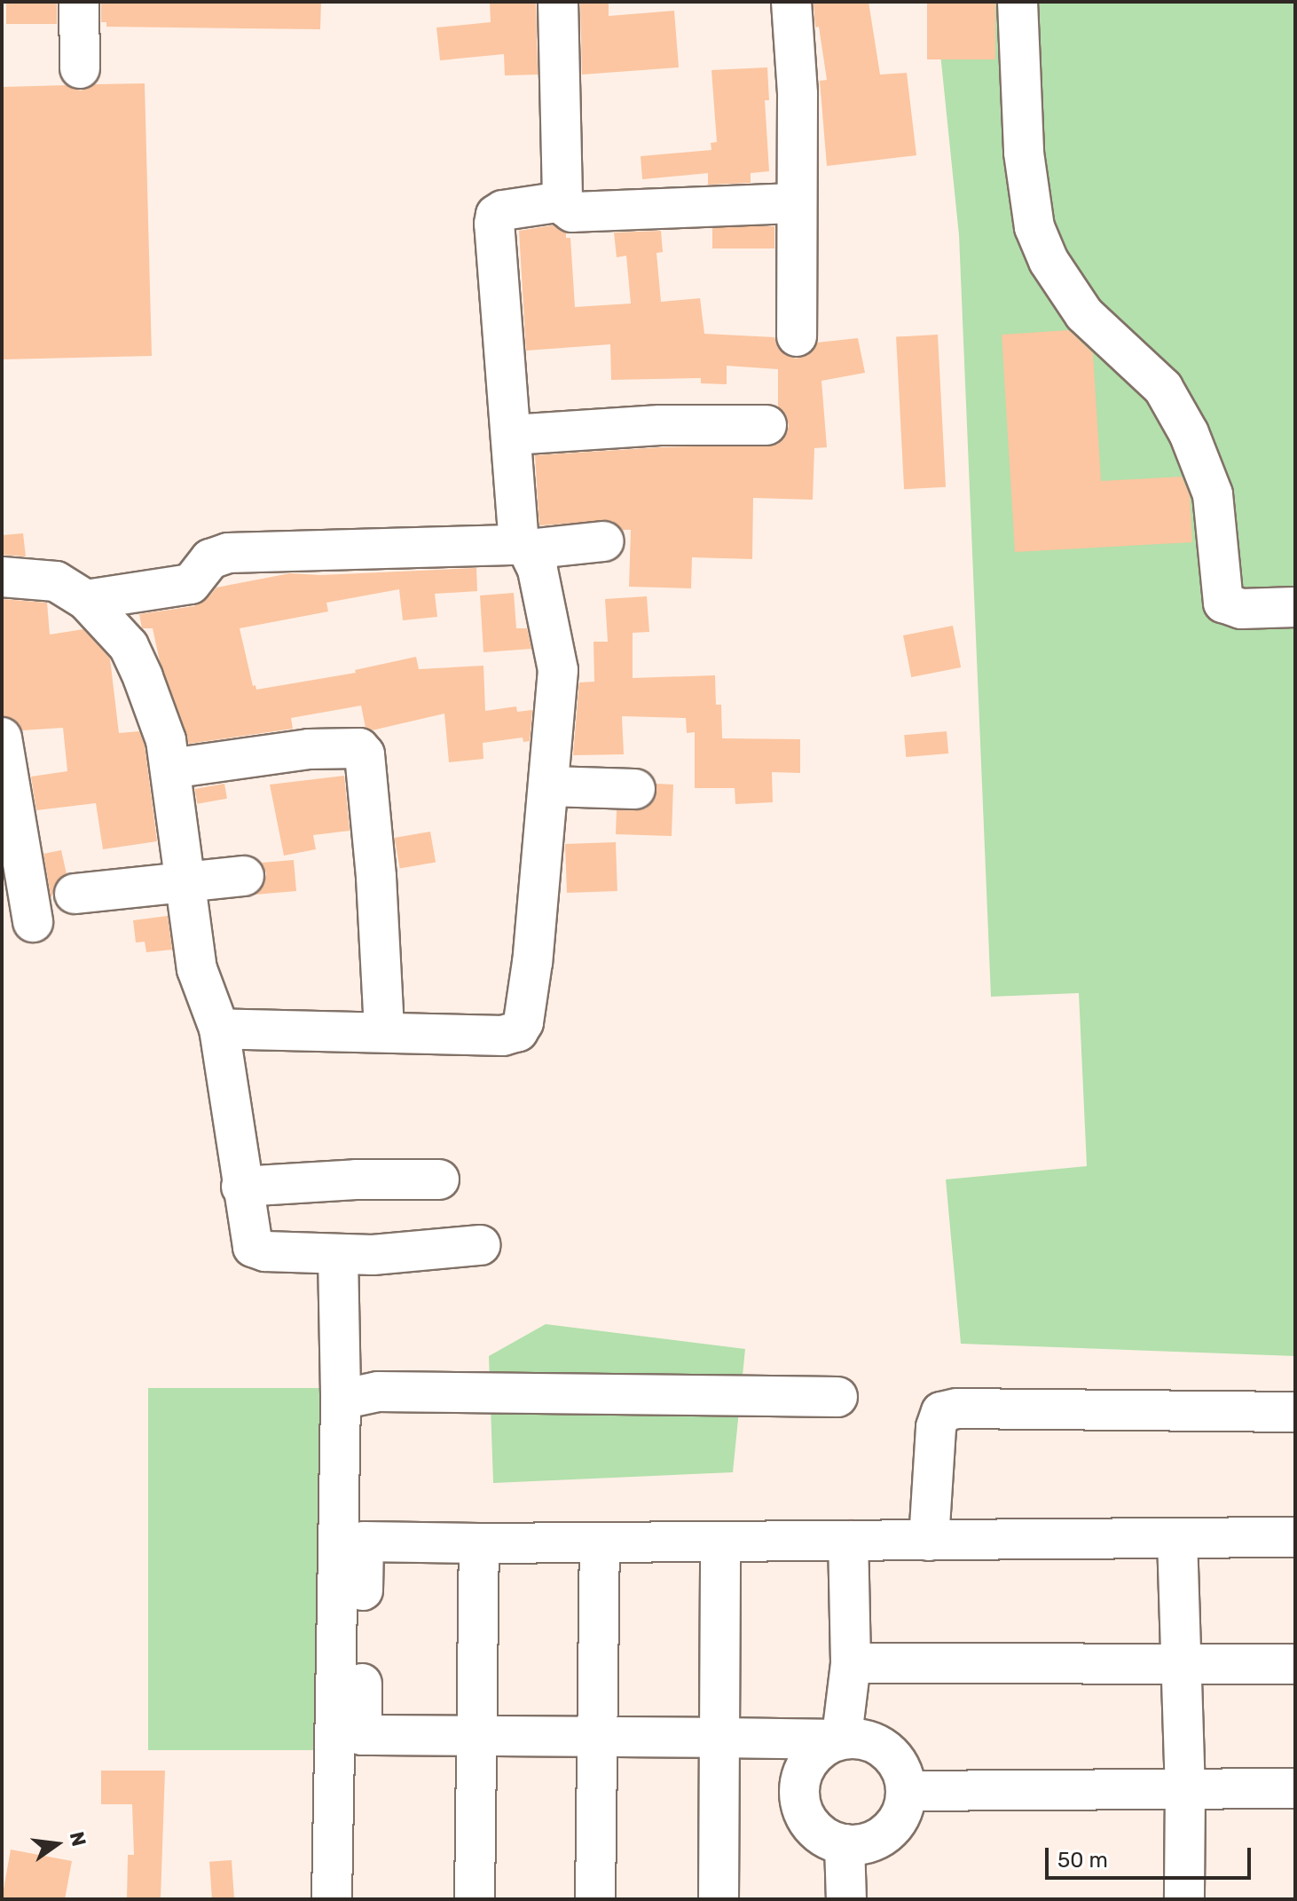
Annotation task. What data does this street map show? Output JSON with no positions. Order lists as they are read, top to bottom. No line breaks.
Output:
{"scale_bar":"50 m","north":"right"}
